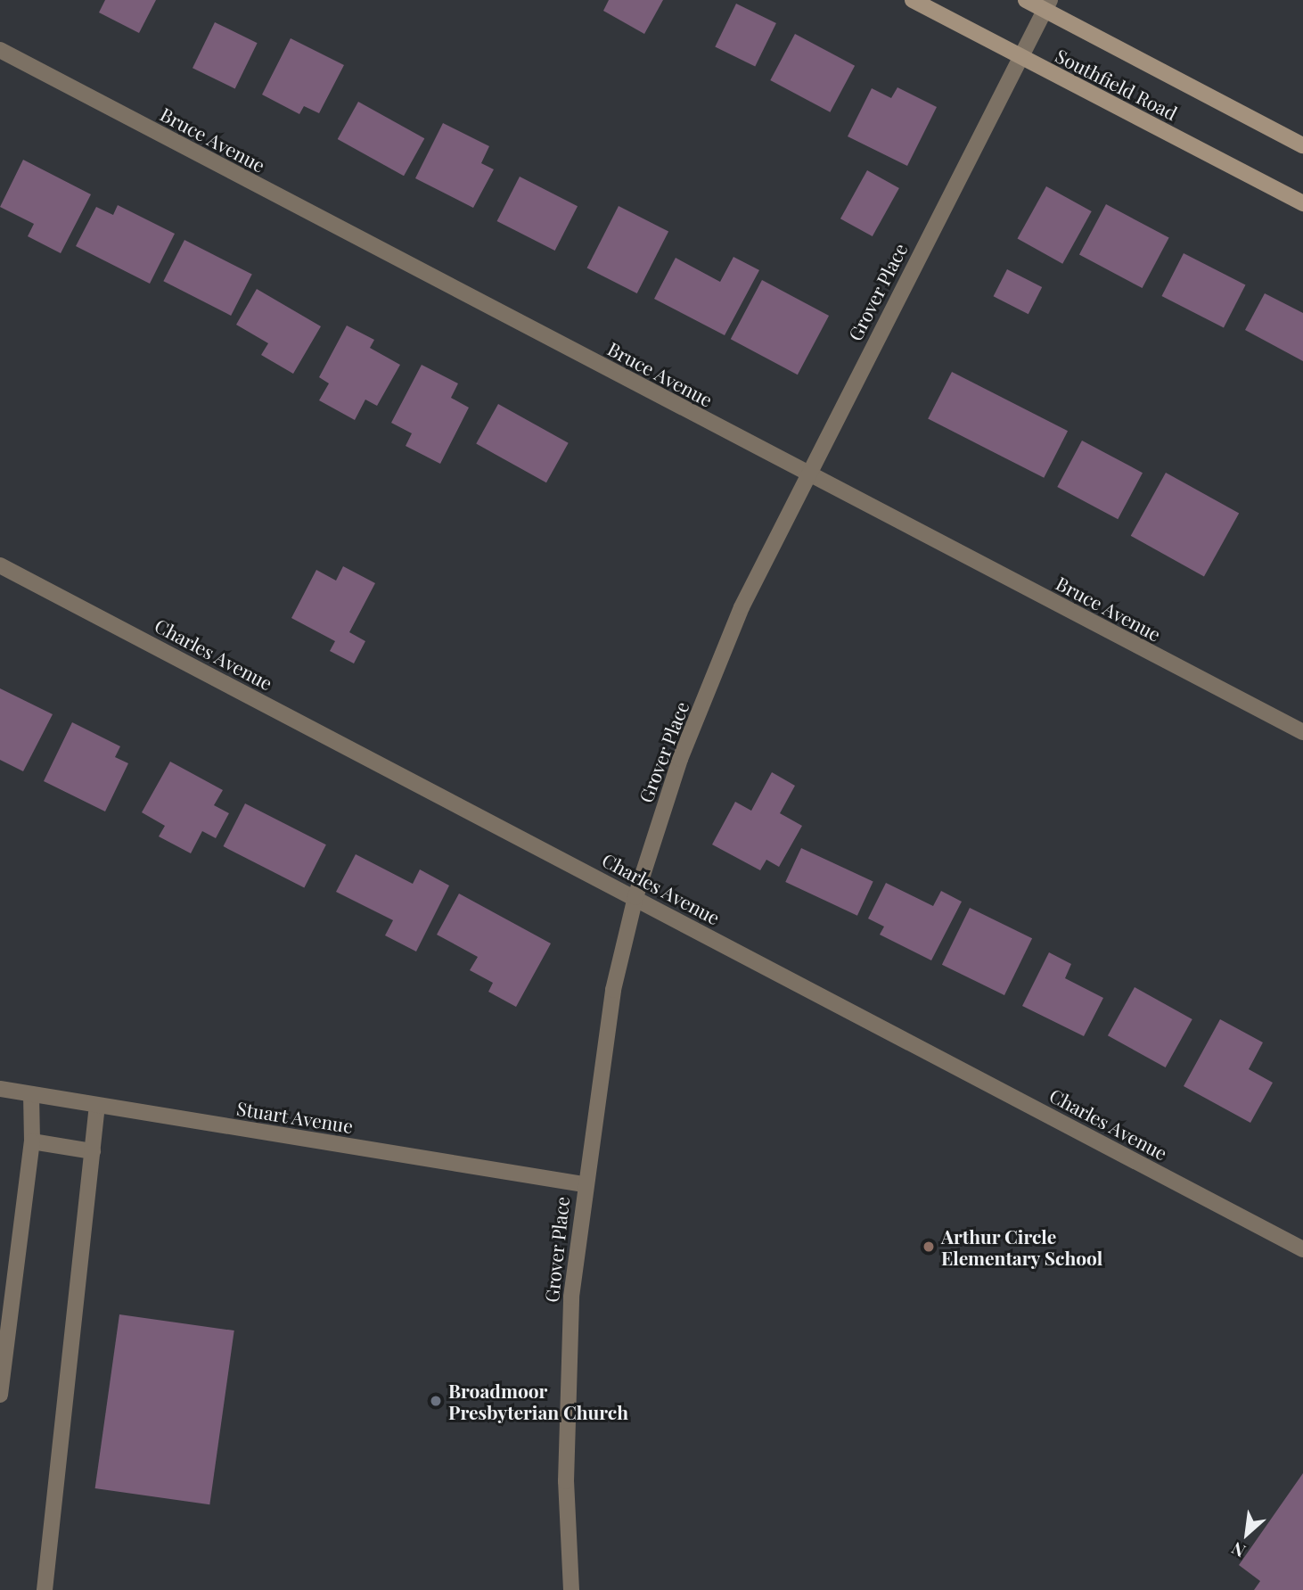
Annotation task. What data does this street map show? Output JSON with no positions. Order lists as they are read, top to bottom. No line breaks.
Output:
{"streets":{"main road":["Southfield Road"],"street":["Bruce Avenue","Grover Place","Charles Avenue","Stuart Avenue"]},"crossings":[["Southfield Road","Grover Place"],["Bruce Avenue","Grover Place"],["Grover Place","Charles Avenue"],["Grover Place","Stuart Avenue"]],"places":["Arthur Circle Elementary School","Broadmoor Presbyterian Church"],"north":"bottom left"}
